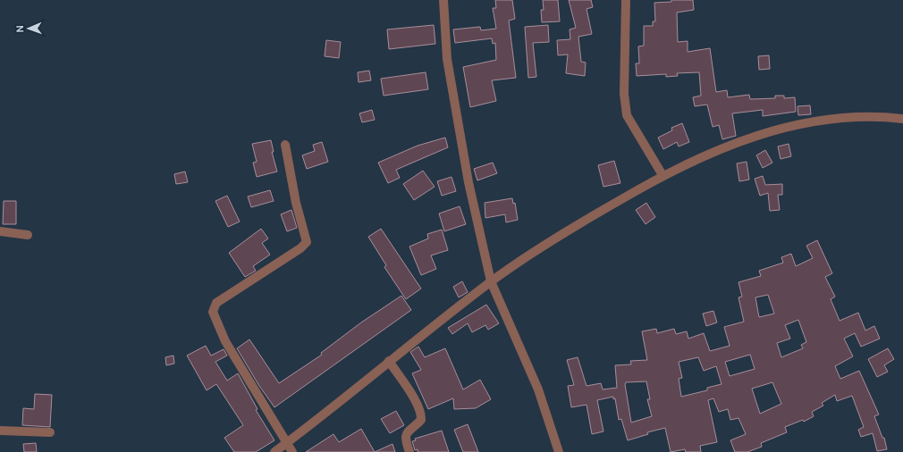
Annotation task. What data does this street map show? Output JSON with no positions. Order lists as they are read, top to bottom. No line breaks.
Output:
{"north":"left"}
